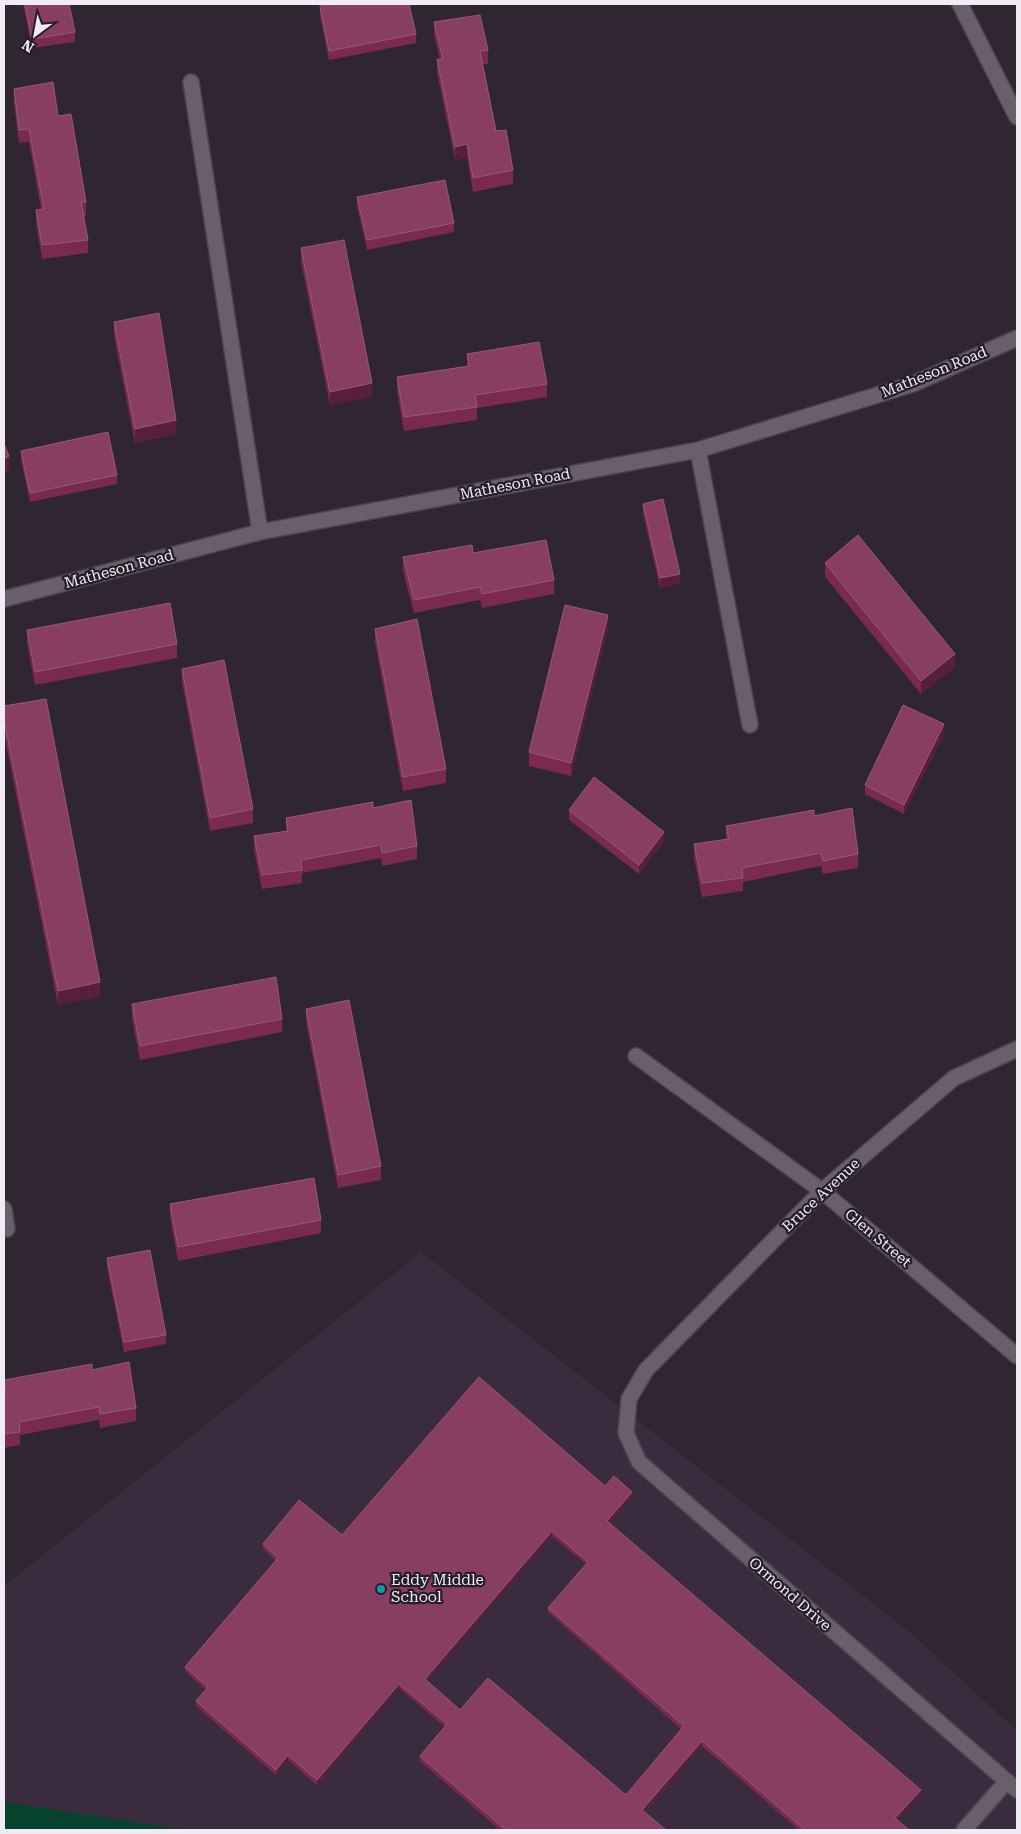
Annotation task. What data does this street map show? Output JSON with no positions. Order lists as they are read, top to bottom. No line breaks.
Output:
{"streets":{"street":["Matheson Road","Bruce Avenue","Glen Street","Ormond Drive"]},"crossings":[["Bruce Avenue","Glen Street"],["Bruce Avenue","Ormond Drive"]],"places":["Eddy Middle School"],"north":"bottom left"}
